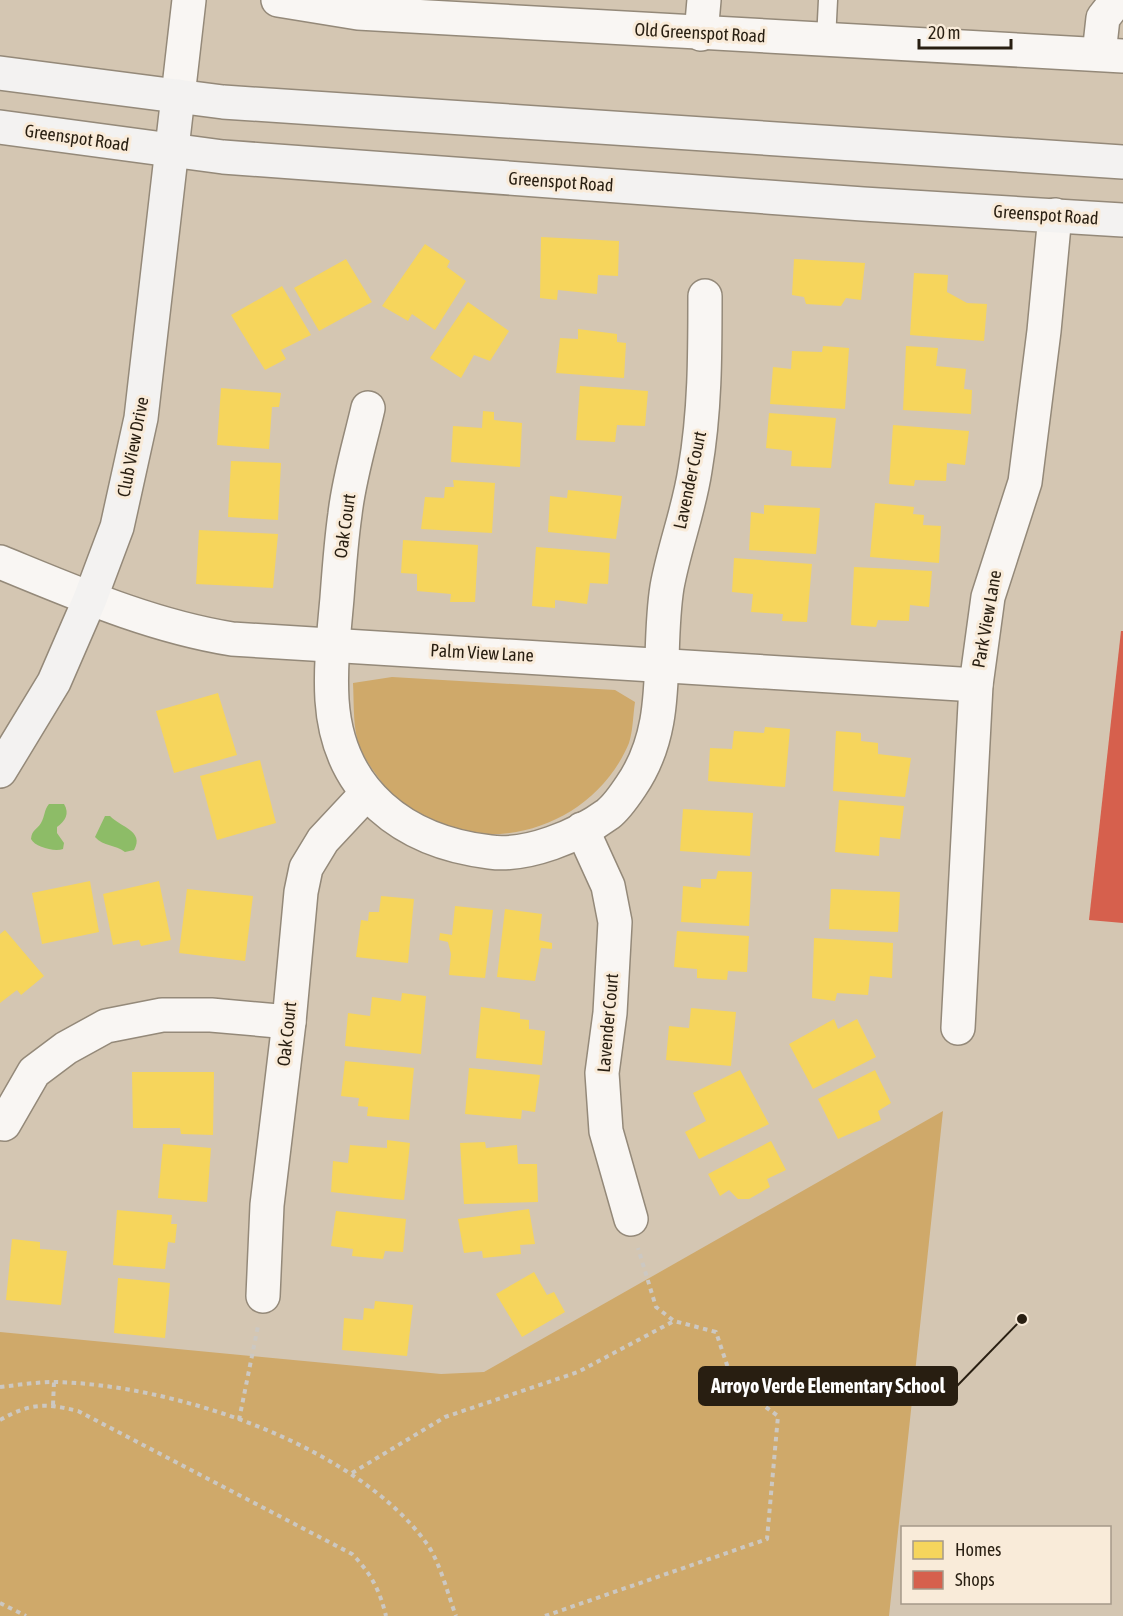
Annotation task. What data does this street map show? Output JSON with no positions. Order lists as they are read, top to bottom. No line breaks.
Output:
{"streets":{"main road":["Greenspot Road","Club View Drive"],"street":["Old Greenspot Road","Lavender Court","Oak Court","Park View Lane","Palm View Lane"]},"crossings":[["Greenspot Road","Club View Drive"],["Greenspot Road","Park View Lane"],["Club View Drive","Palm View Lane"],["Lavender Court","Oak Court"],["Lavender Court","Palm View Lane"],["Oak Court","Palm View Lane"],["Park View Lane","Palm View Lane"]],"places":["Arroyo Verde Elementary School"],"legend":["Homes","Shops"],"scale_bar":"20 m"}
